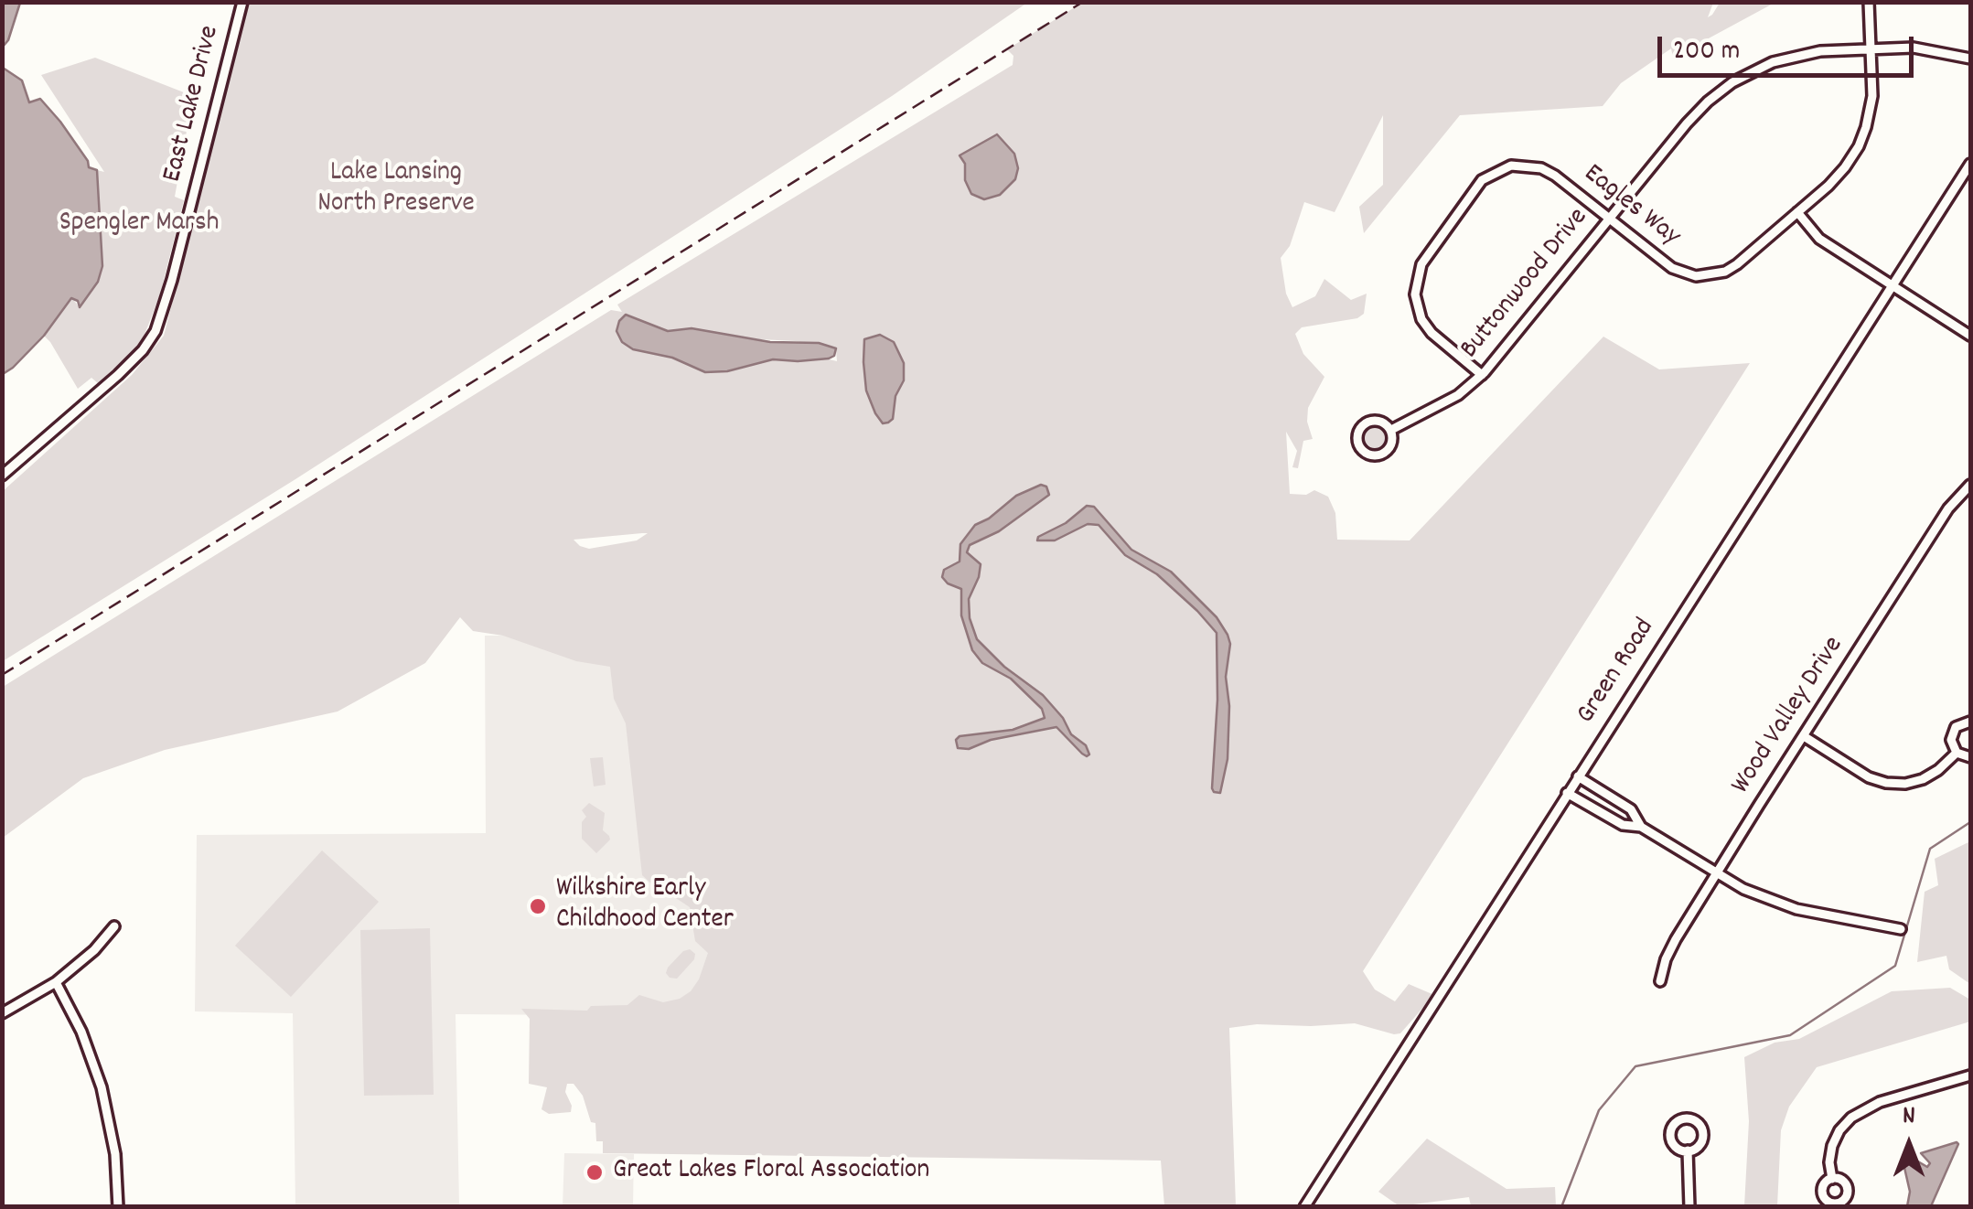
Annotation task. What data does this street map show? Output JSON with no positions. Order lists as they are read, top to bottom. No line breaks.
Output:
{"streets":{"street":["East Lake Drive","Eagles Way","Buttonwood Drive","Green Road","Wood Valley Drive"]},"crossings":[["Eagles Way","Buttonwood Drive"]],"parks":["Lake Lansing North Preserve","Spengler Marsh"],"places":["Wilkshire Early Childhood Center","Great Lakes Floral Association"],"scale_bar":"200 m","north":"top"}
